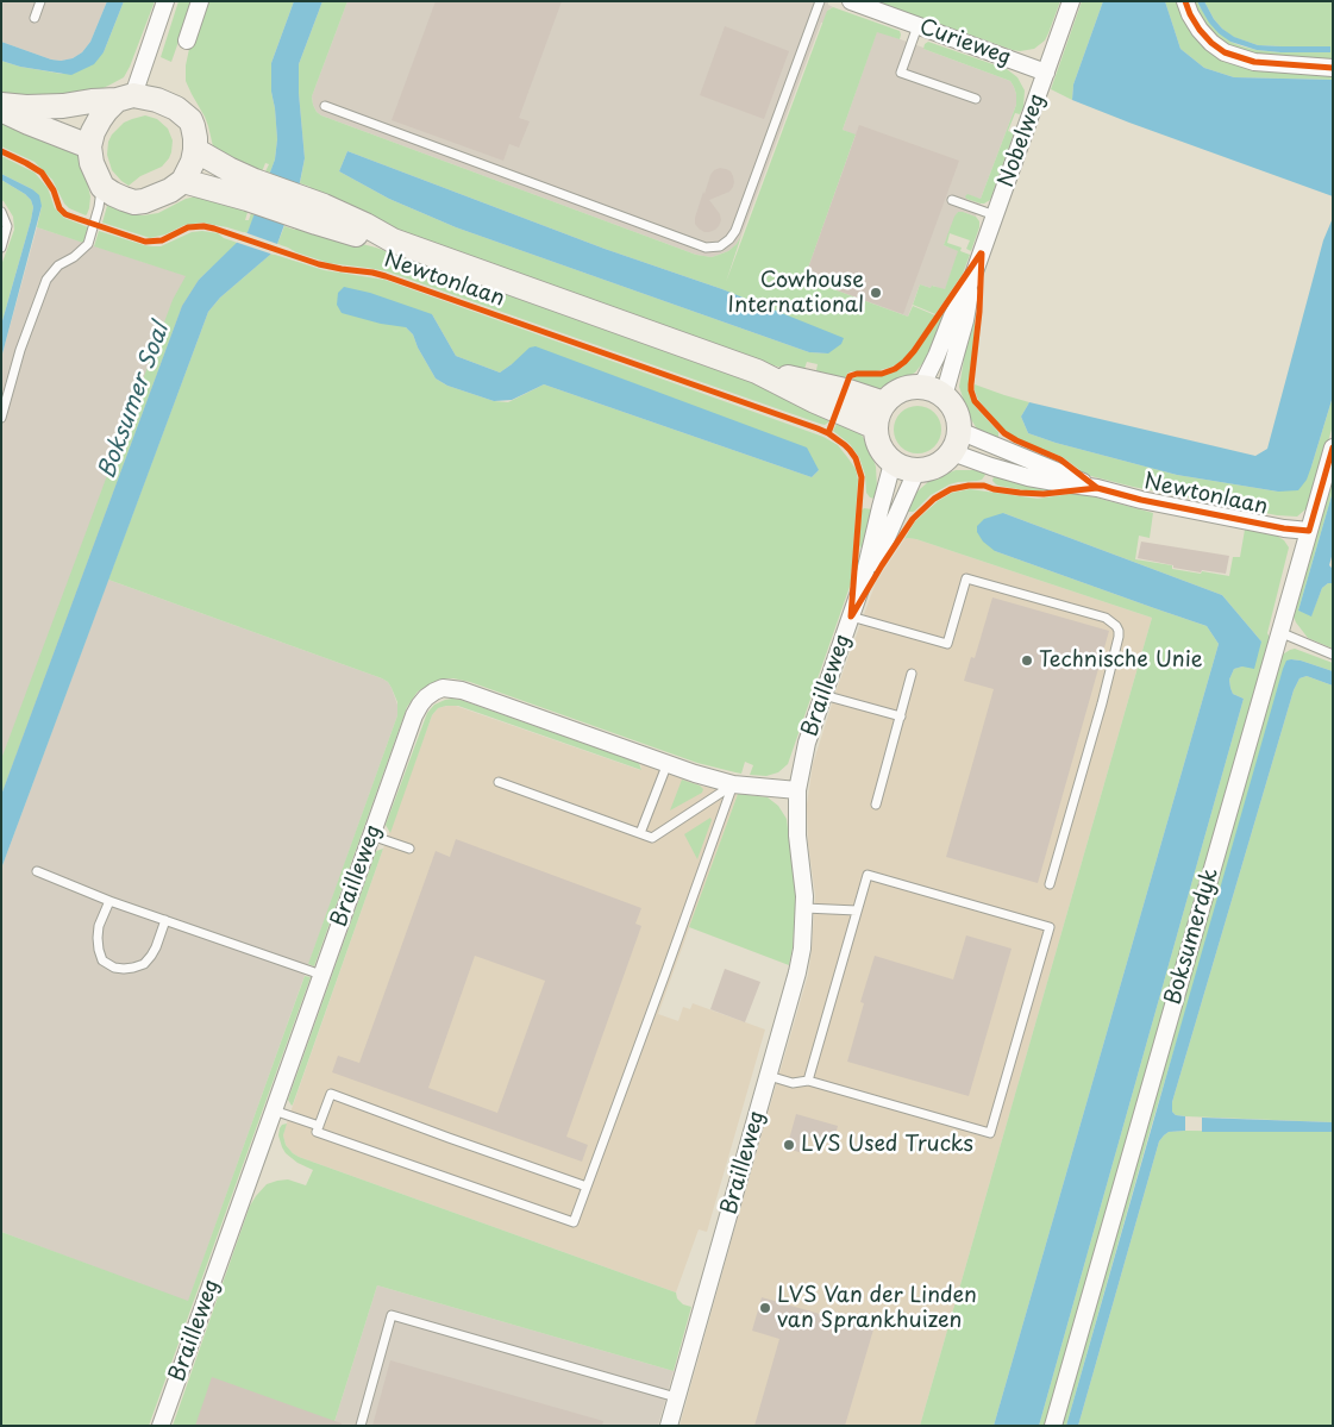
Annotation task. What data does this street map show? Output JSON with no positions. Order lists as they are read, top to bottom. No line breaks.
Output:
{"streets":{"street":["Curieweg","Nobelweg","Newtonlaan","Brailleweg","Boksumerdyk"]},"crossings":[["Curieweg","Nobelweg"],["Nobelweg","Newtonlaan"],["Nobelweg","Brailleweg"],["Newtonlaan","Brailleweg"],["Newtonlaan","Boksumerdyk"]],"water":["Boksumer Soal"],"places":["Cowhouse International","Technische Unie","LVS Used Trucks","LVS Van der Linden van Sprankhuizen"]}
